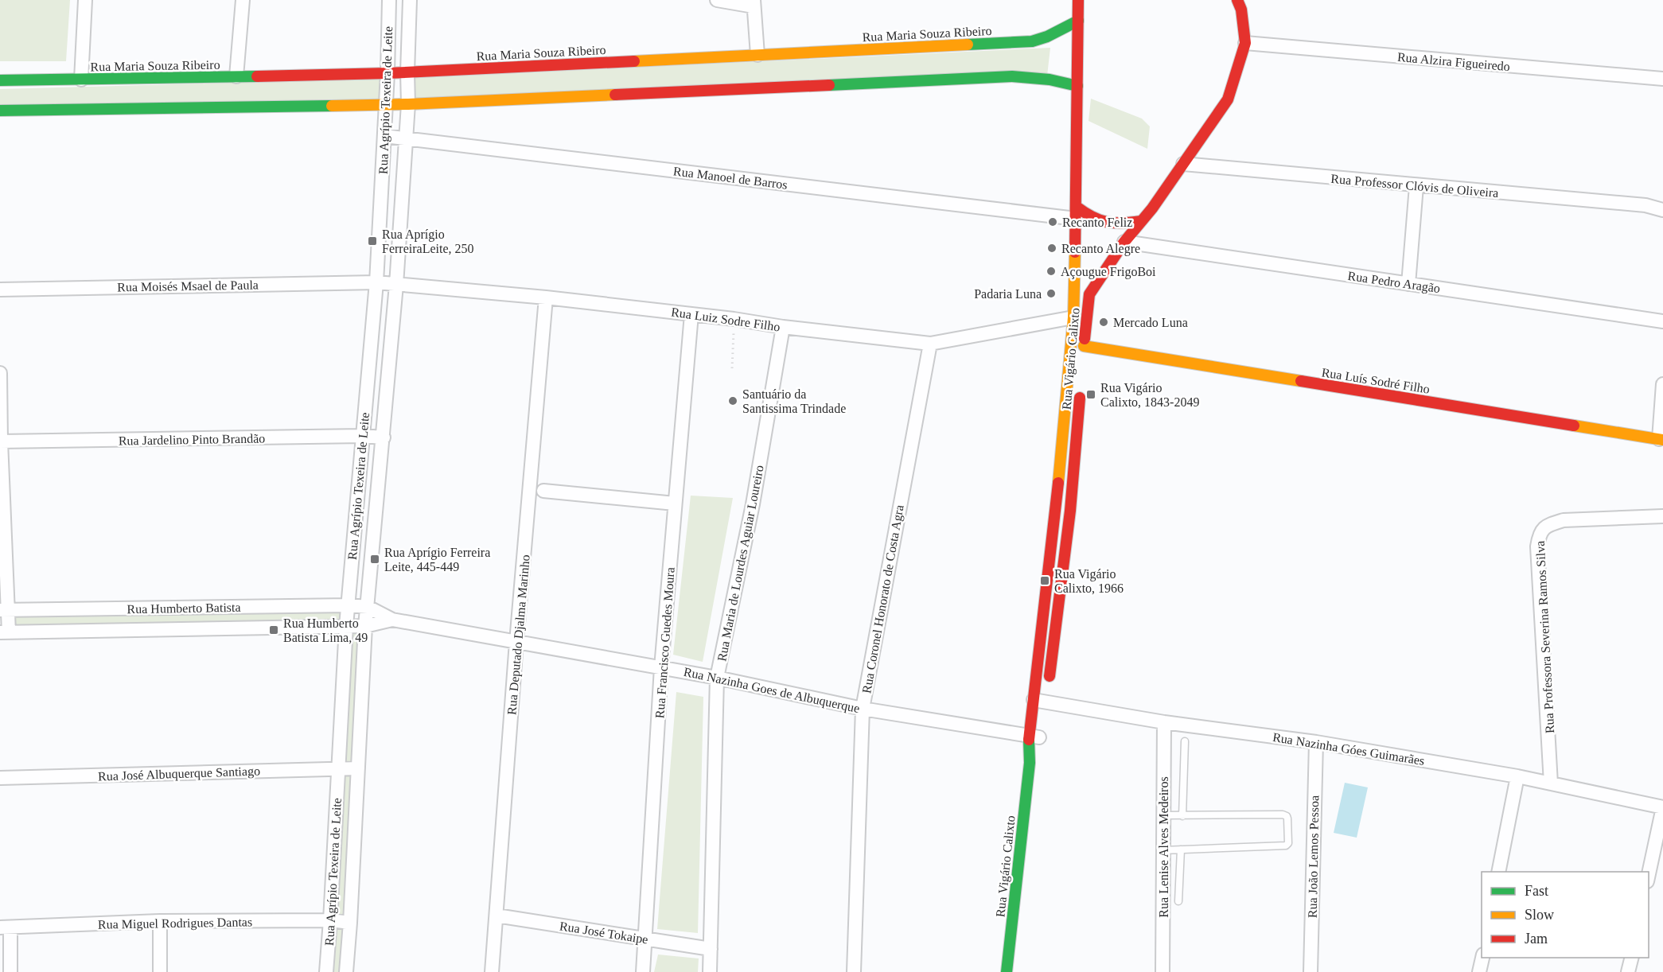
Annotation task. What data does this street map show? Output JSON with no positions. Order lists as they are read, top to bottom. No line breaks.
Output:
{"streets":{"street":["Rua Maria Souza Ribeiro","Rua Alzira Figueiredo","Rua Agrípio Texeira de Leite","Rua Manoel de Barros","Rua Professor Clóvis de Oliveira","Rua Pedro Aragão","Rua Moisés Msael de Paula","Rua Luiz Sodre Filho","Rua Vigário Calixto","Rua Luís Sodré Filho","Rua Jardelino Pinto Brandão","Rua Maria de Lourdes Aguiar Loureiro","Rua Coronel Honorato de Costa Agra","Rua Humberto Batista","Rua Deputado Djalma Marinho","Rua Professora Severina Ramos Silva","Rua Francisco Guedes Moura","Rua Nazinha Goes de Albuquerque","Rua Nazinha Góes Guimarães","Rua José Albuquerque Santiago","Rua Lenise Alves Medeiros","Rua João Lemos Pessoa","Rua Miguel Rodrigues Dantas","Rua José Tokaipe"]},"crossings":[["Rua Maria Souza Ribeiro","Rua Agrípio Texeira de Leite"],["Rua Maria Souza Ribeiro","Rua Vigário Calixto"],["Rua Alzira Figueiredo","Rua Vigário Calixto"],["Rua Agrípio Texeira de Leite","Rua Manoel de Barros"],["Rua Agrípio Texeira de Leite","Rua Moisés Msael de Paula"],["Rua Agrípio Texeira de Leite","Rua Luiz Sodre Filho"],["Rua Agrípio Texeira de Leite","Rua Jardelino Pinto Brandão"],["Rua Agrípio Texeira de Leite","Rua Humberto Batista"],["Rua Agrípio Texeira de Leite","Rua Nazinha Goes de Albuquerque"],["Rua Agrípio Texeira de Leite","Rua José Albuquerque Santiago"],["Rua Agrípio Texeira de Leite","Rua Miguel Rodrigues Dantas"],["Rua Manoel de Barros","Rua Vigário Calixto"],["Rua Professor Clóvis de Oliveira","Rua Vigário Calixto"],["Rua Pedro Aragão","Rua Vigário Calixto"],["Rua Moisés Msael de Paula","Rua Luiz Sodre Filho"],["Rua Luiz Sodre Filho","Rua Vigário Calixto"],["Rua Luiz Sodre Filho","Rua Maria de Lourdes Aguiar Loureiro"],["Rua Luiz Sodre Filho","Rua Coronel Honorato de Costa Agra"],["Rua Luiz Sodre Filho","Rua Deputado Djalma Marinho"],["Rua Luiz Sodre Filho","Rua Francisco Guedes Moura"],["Rua Vigário Calixto","Rua Luís Sodré Filho"],["Rua Vigário Calixto","Rua Nazinha Goes de Albuquerque"],["Rua Vigário Calixto","Rua Nazinha Góes Guimarães"],["Rua Maria de Lourdes Aguiar Loureiro","Rua Nazinha Goes de Albuquerque"],["Rua Maria de Lourdes Aguiar Loureiro","Rua José Tokaipe"],["Rua Coronel Honorato de Costa Agra","Rua Nazinha Goes de Albuquerque"],["Rua Humberto Batista","Rua Nazinha Goes de Albuquerque"],["Rua Deputado Djalma Marinho","Rua Nazinha Goes de Albuquerque"],["Rua Deputado Djalma Marinho","Rua José Tokaipe"],["Rua Professora Severina Ramos Silva","Rua Nazinha Góes Guimarães"],["Rua Francisco Guedes Moura","Rua Nazinha Goes de Albuquerque"],["Rua Francisco Guedes Moura","Rua José Tokaipe"],["Rua Nazinha Góes Guimarães","Rua Lenise Alves Medeiros"],["Rua Nazinha Góes Guimarães","Rua João Lemos Pessoa"]],"places":{"other":["Recanto Feliz","Recanto Alegre","Açougue FrigoBoi","Padaria Luna","Mercado Luna","Santuário da Santissima Trindade"],"transit":["Rua Aprígio FerreiraLeite, 250","Rua Vigário Calixto, 1843-2049","Rua Aprígio Ferreira Leite, 445-449","Rua Vigário Calixto, 1966","Rua Humberto Batista Lima, 49"]},"legend":["Fast","Slow","Jam"]}
